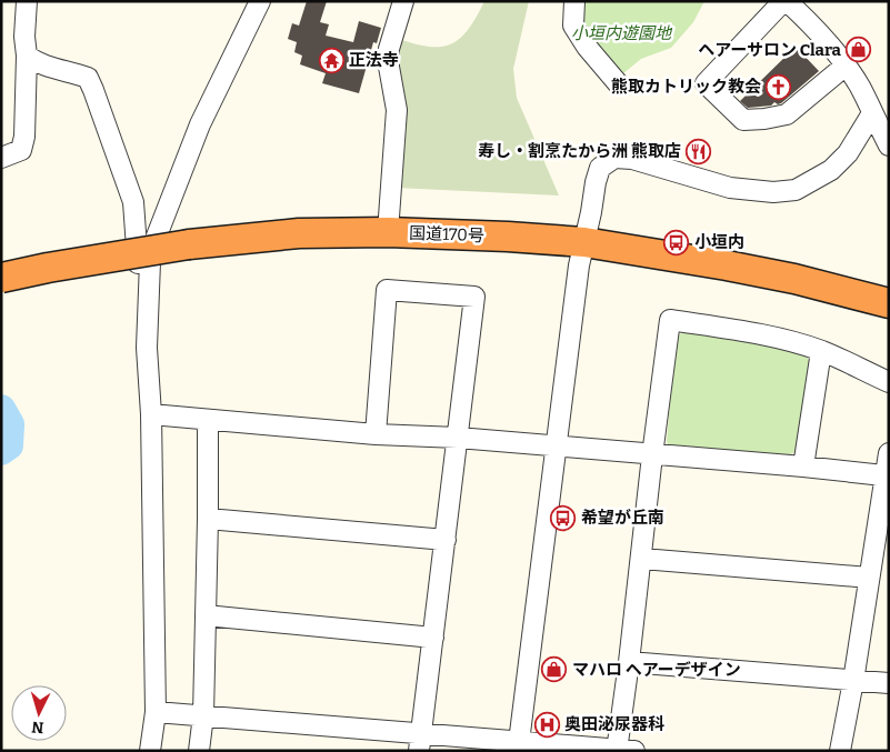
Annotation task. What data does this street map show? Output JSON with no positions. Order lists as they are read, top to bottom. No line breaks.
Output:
{"streets":{"highway":["国道170号"]},"parks":["小垣内遊園地"],"places":{"shop":["ヘアーサロン Clara","マハロ ヘアーデザイン"],"temple":["正法寺"],"church":["熊取カトリック教会"],"restaurant":["寿し・割烹たから洲 熊取店"],"bus stop":["小垣内","希望が丘南"],"hospital":["奥田泌尿器科"]},"north":"bottom"}
